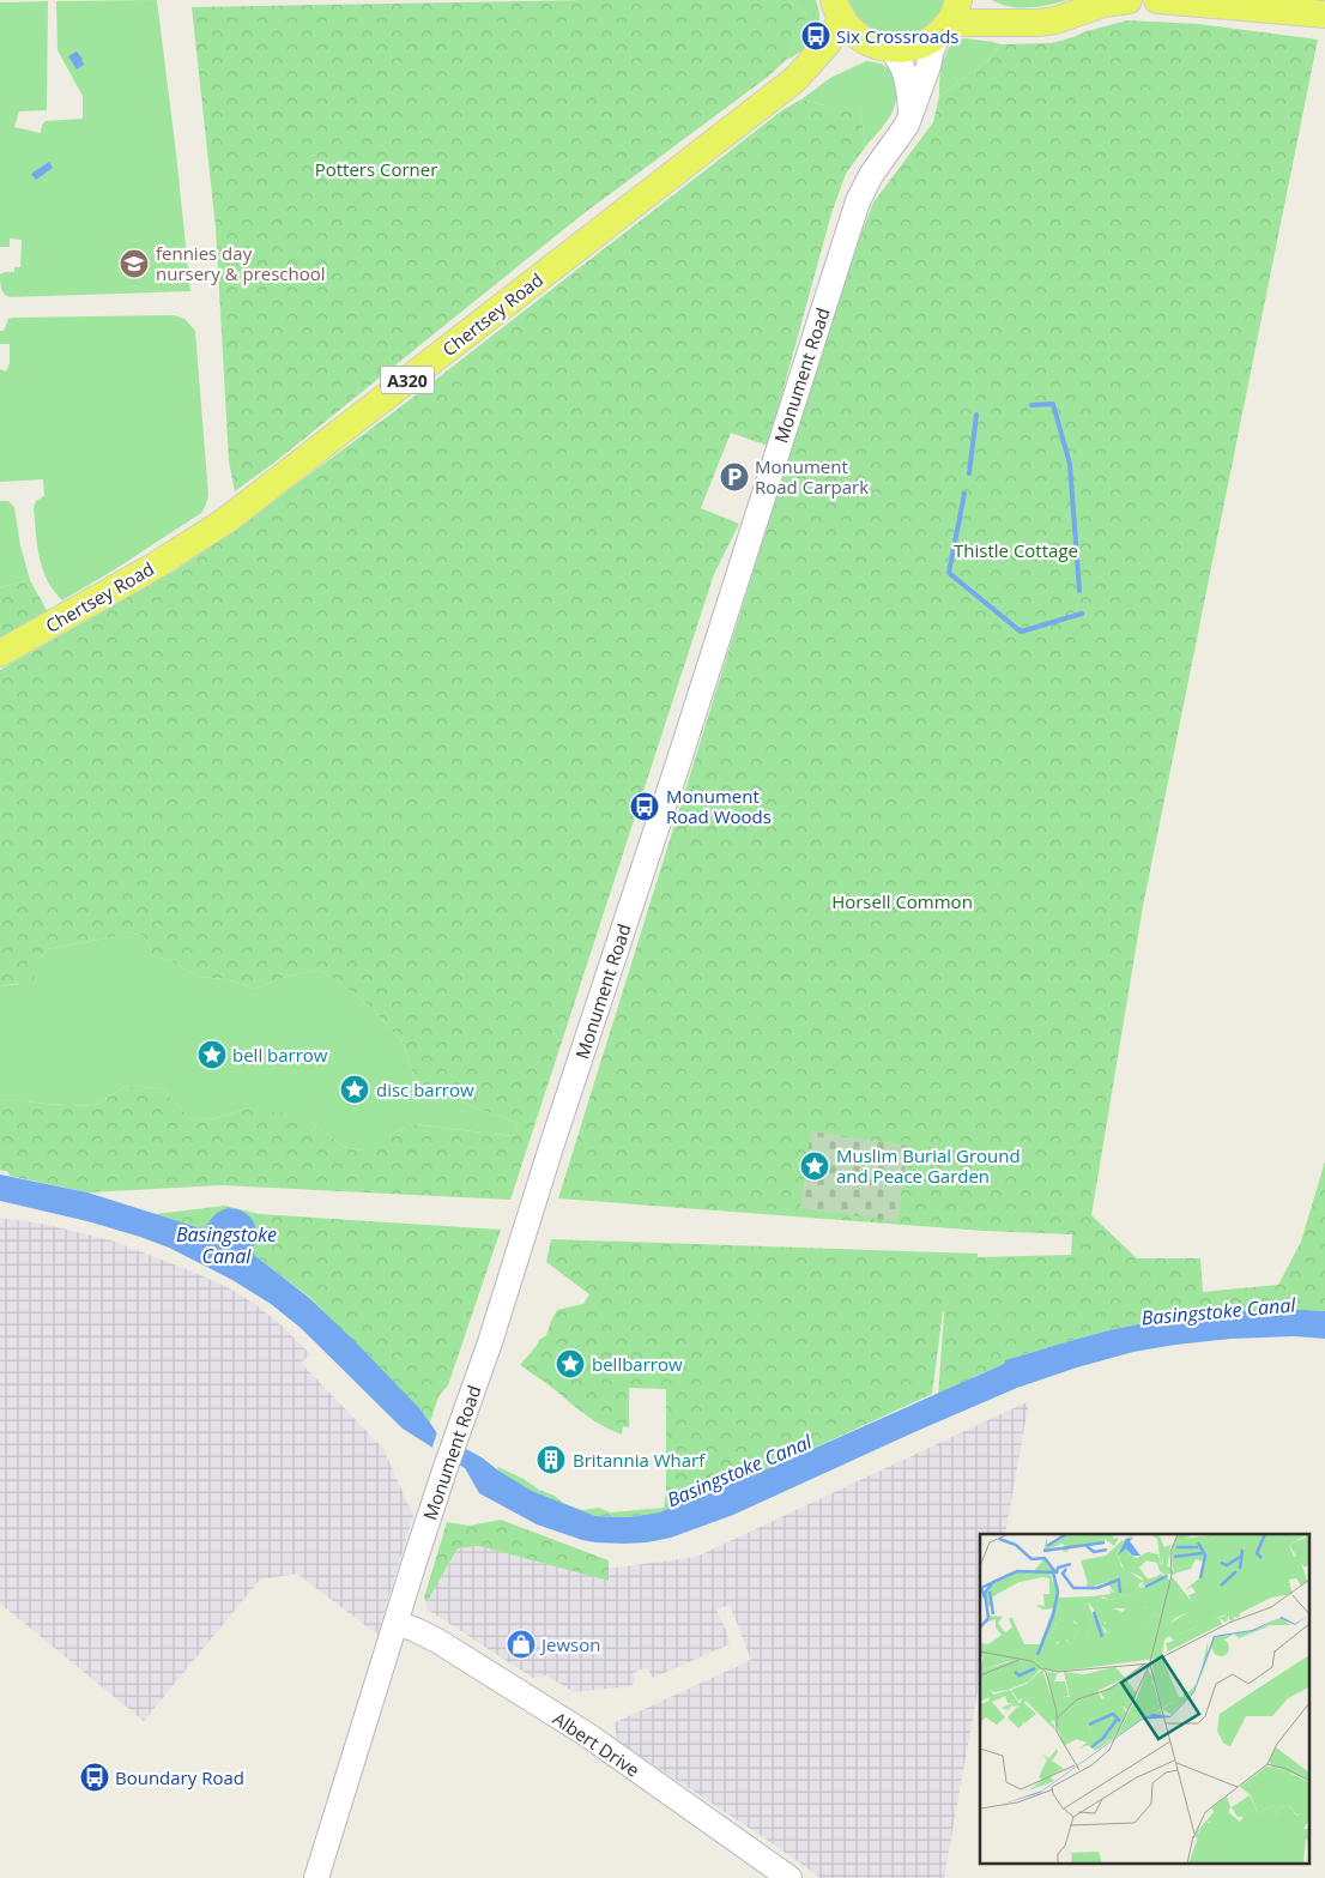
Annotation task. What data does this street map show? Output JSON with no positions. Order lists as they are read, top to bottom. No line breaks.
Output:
{"streets":{"main road":["Chertsey Road","A320"],"street":["Monument Road","Albert Drive"]},"crossings":[["Chertsey Road","Monument Road"],["Monument Road","Albert Drive"]],"water":["Basingstoke Canal"],"parks":["Potters Corner","Thistle Cottage","Horsell Common"],"places":{"bus stop":["Six Crossroads","Monument Road Woods","Boundary Road"],"school or university":["fennies day nursery & preschool"],"parking":["Monument Road Carpark"],"place":["bell barrow","disc barrow","Muslim Burial Ground and Peace Garden","bellbarrow"],"building":["Britannia Wharf"],"shop":["Jewson"]}}
